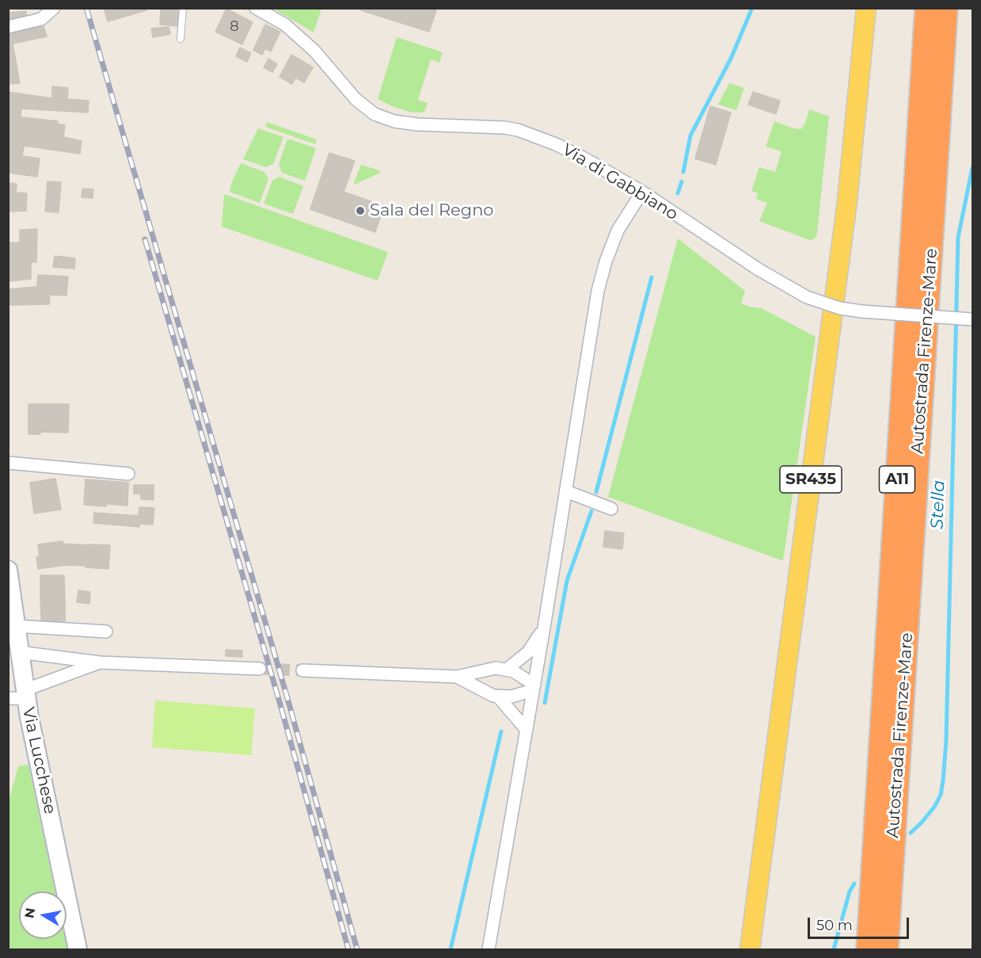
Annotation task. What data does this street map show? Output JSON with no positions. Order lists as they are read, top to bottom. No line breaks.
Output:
{"streets":{"highway":["Autostrada Firenze-Mare","A11"],"main road":["SR435"],"street":["Via di Gabbiano","Via Lucchese"]},"water":["Stella"],"places":["Sala del Regno"],"house_numbers":["8"],"scale_bar":"50 m","north":"left"}
